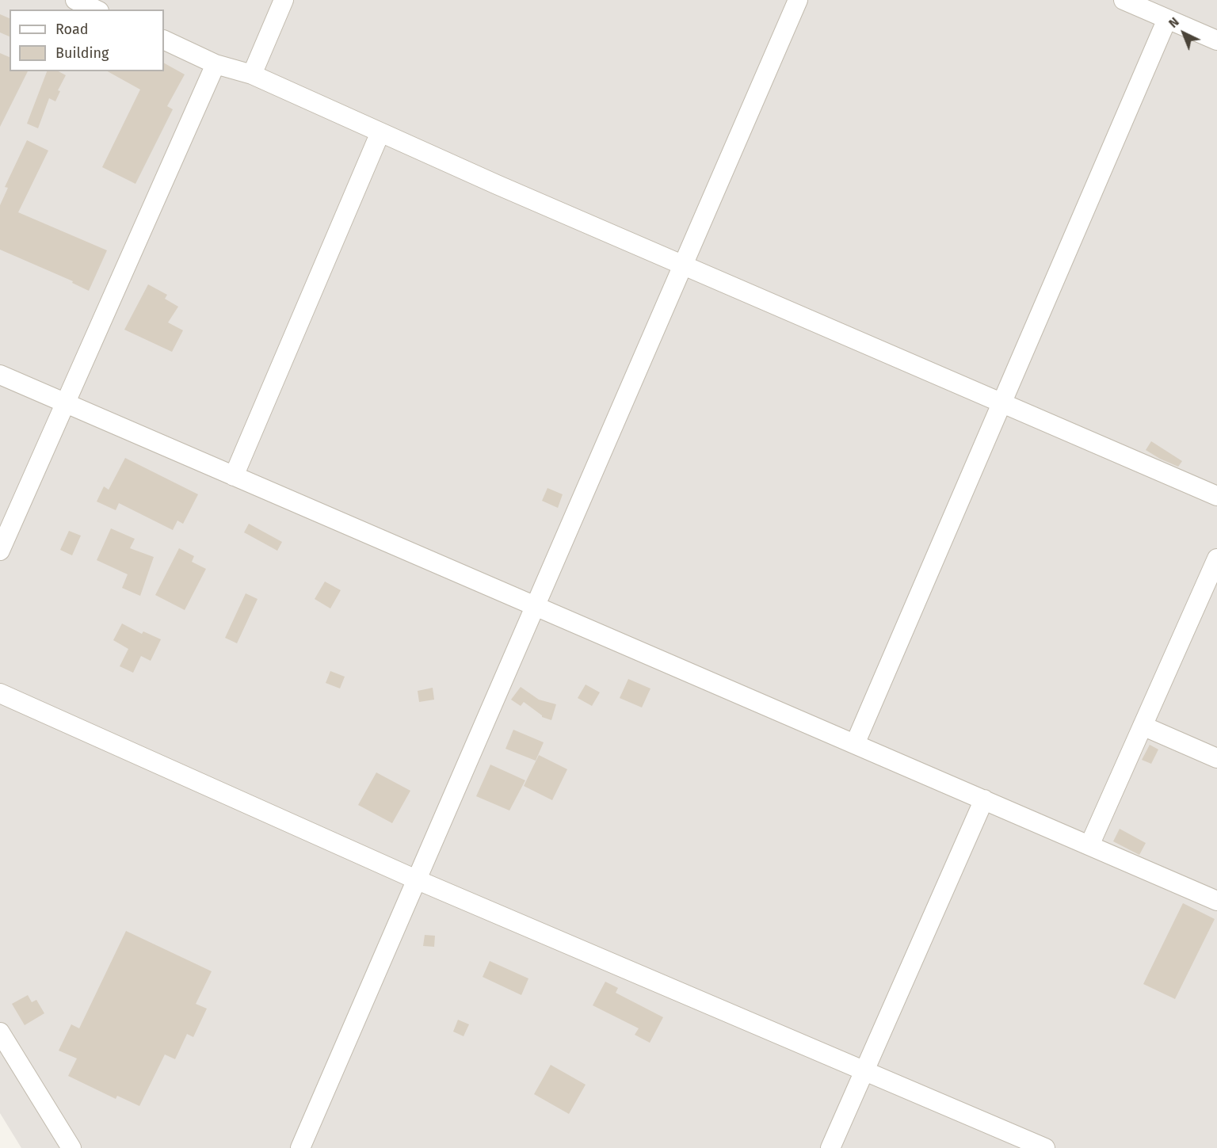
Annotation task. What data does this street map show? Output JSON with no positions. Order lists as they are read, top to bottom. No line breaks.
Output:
{"legend":["Road","Building"],"north":"top left"}
